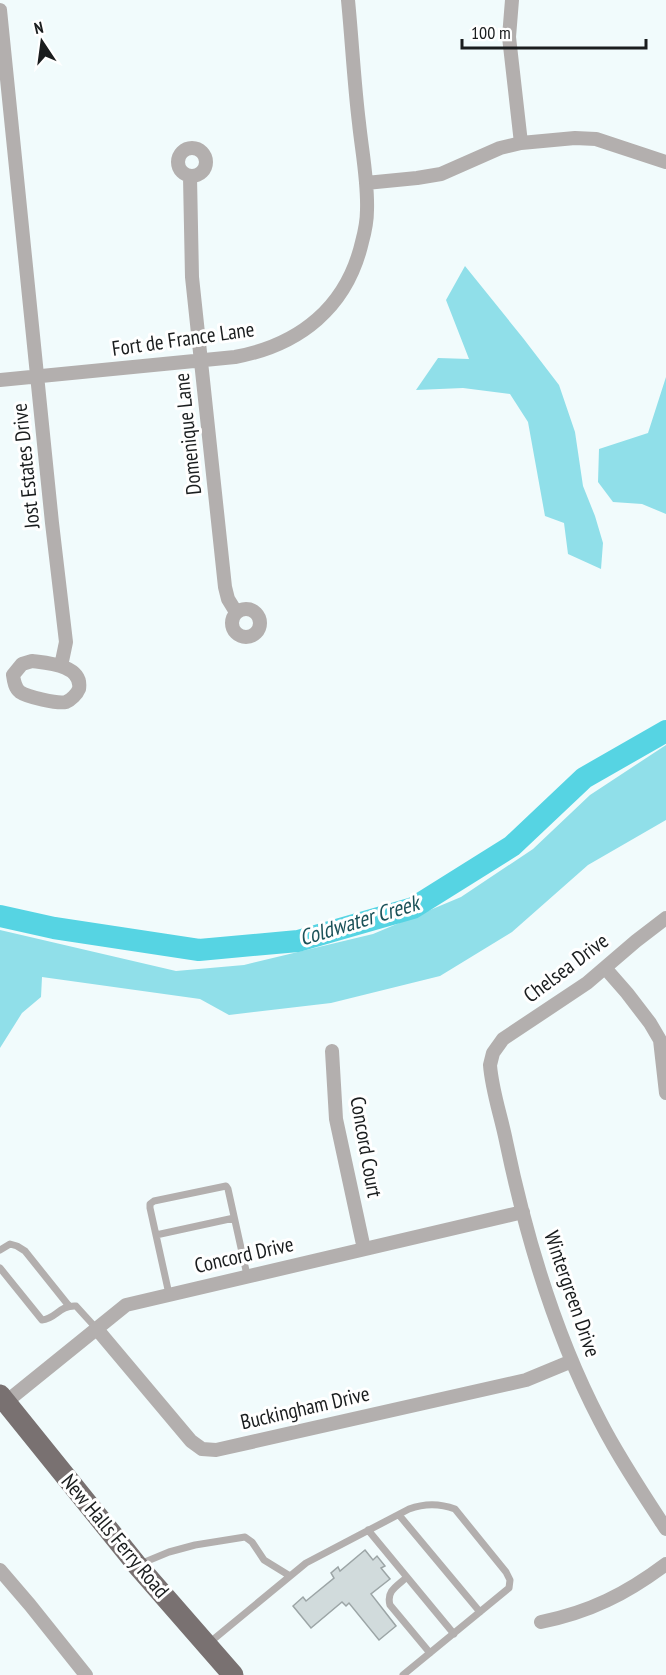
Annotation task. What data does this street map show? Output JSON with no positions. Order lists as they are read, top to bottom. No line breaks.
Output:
{"streets":{"main road":["New Halls Ferry Road"],"street":["Fort de France Lane","Domenique Lane","Jost Estates Drive","Chelsea Drive","Concord Court","Concord Drive","Wintergreen Drive","Buckingham Drive"]},"crossings":[["Fort de France Lane","Domenique Lane"],["Fort de France Lane","Jost Estates Drive"],["Chelsea Drive","Wintergreen Drive"],["Concord Court","Concord Drive"],["Concord Drive","Wintergreen Drive"],["Concord Drive","Buckingham Drive"],["Concord Drive","New Halls Ferry Road"],["Wintergreen Drive","Buckingham Drive"]],"water":["Coldwater Creek"],"scale_bar":"100 m","north":"top"}
